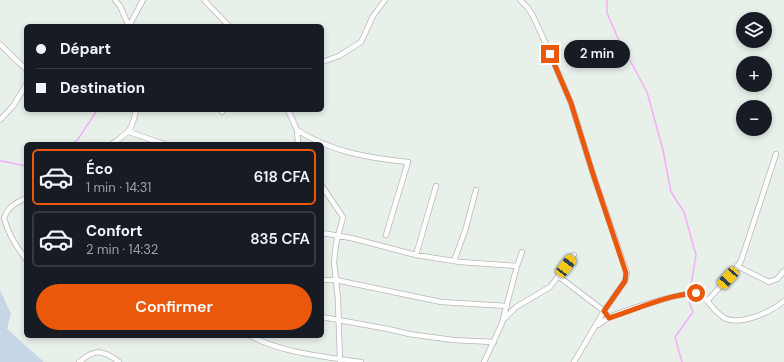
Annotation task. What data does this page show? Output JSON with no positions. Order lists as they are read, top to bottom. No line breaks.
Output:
{"page":{"map_buttons":["+","−"],"banner":["Départ","Destination"],"bubble":"2 min","list":[{"name":"Éco","note":"1 min · 14:31","value":"618 CFA"},{"name":"Confort","note":"2 min · 14:32","value":"835 CFA"}],"buttons":"Confirmer"}}
